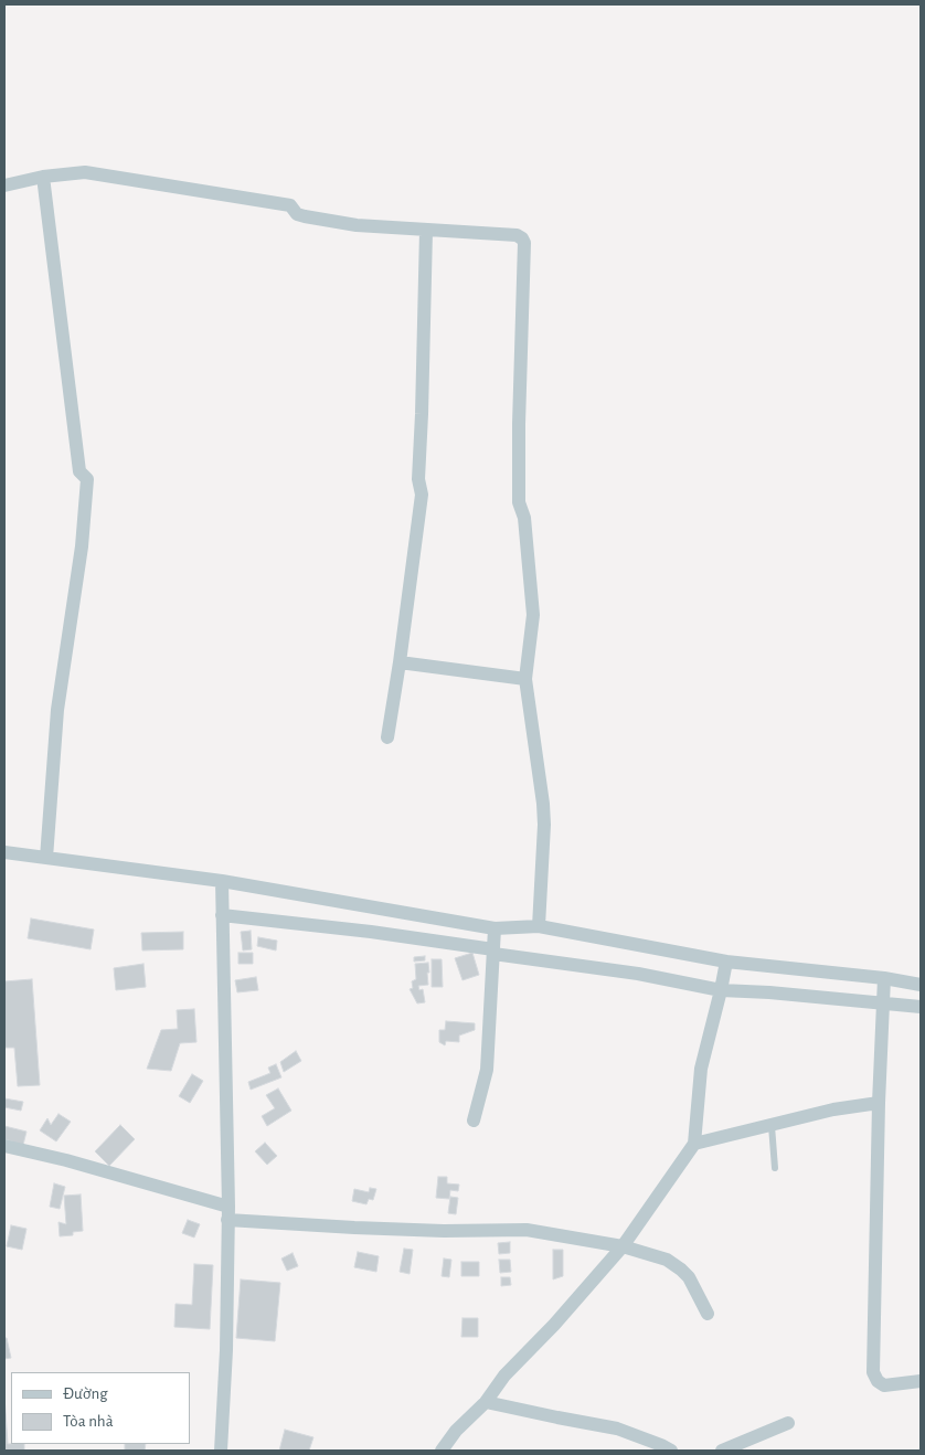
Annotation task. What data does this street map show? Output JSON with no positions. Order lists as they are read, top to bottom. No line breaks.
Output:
{"legend":["Đường","Tòa nhà"]}
